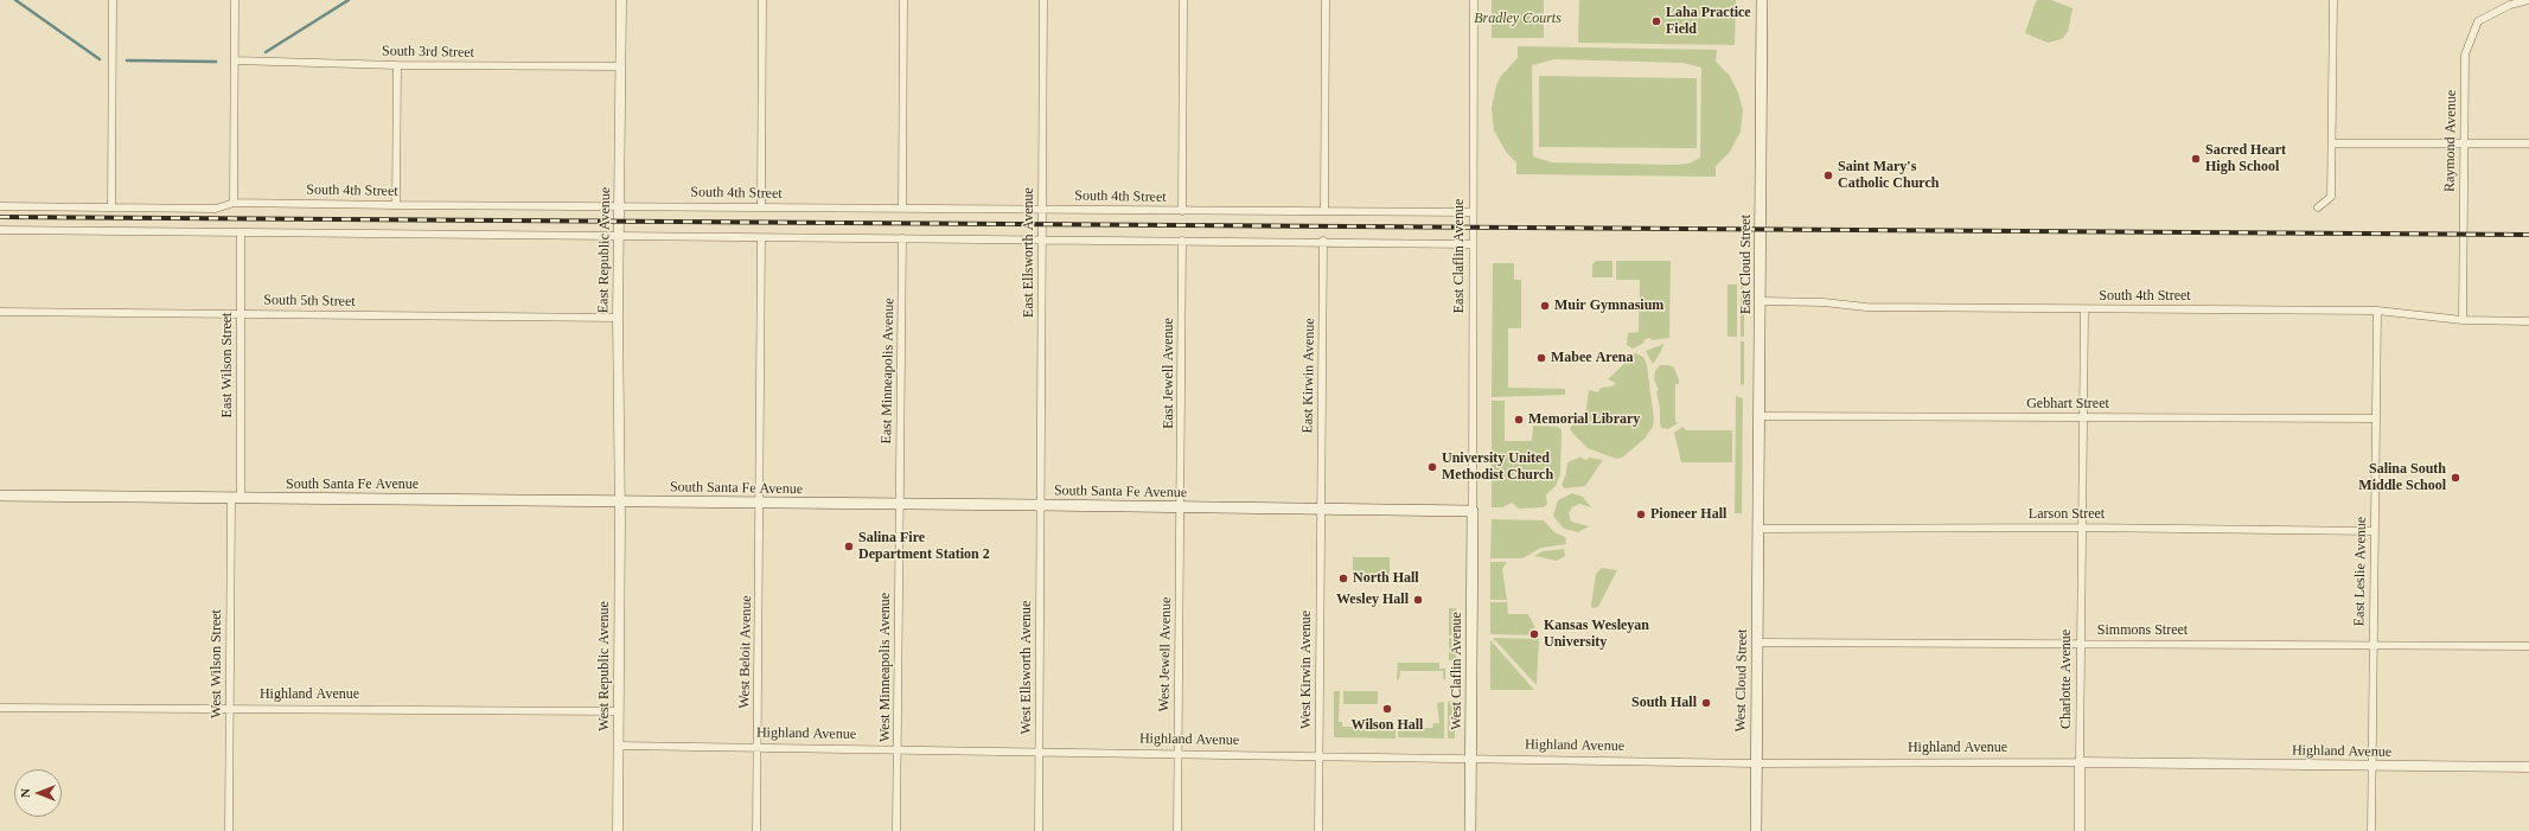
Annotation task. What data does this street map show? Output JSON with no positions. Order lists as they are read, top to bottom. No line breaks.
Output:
{"streets":{"main road":["East Cloud Street","South Santa Fe Avenue","West Claflin Avenue","West Cloud Street"],"street":["South 3rd Street","Raymond Avenue","South 4th Street","East Republic Avenue","East Ellsworth Avenue","East Claflin Avenue","South 5th Street","East Wilson Street","East Minneapolis Avenue","East Jewell Avenue","East Kirwin Avenue","Gebhart Street","Larson Street","East Leslie Avenue","Simmons Street","West Beloit Avenue","West Jewell Avenue","West Wilson Street","West Republic Avenue","West Minneapolis Avenue","West Ellsworth Avenue","West Kirwin Avenue","Charlotte Avenue","Highland Avenue"]},"crossings":[["South 3rd Street","East Republic Avenue"],["Raymond Avenue","South 4th Street"],["South 4th Street","East Republic Avenue"],["South 4th Street","East Ellsworth Avenue"],["South 4th Street","East Claflin Avenue"],["South 4th Street","East Cloud Street"],["South 4th Street","East Leslie Avenue"],["South 4th Street","Charlotte Avenue"],["East Republic Avenue","South 5th Street"],["East Republic Avenue","South Santa Fe Avenue"],["East Republic Avenue","West Republic Avenue"],["East Ellsworth Avenue","South Santa Fe Avenue"],["East Ellsworth Avenue","West Ellsworth Avenue"],["East Claflin Avenue","South Santa Fe Avenue"],["East Claflin Avenue","West Claflin Avenue"],["East Cloud Street","Gebhart Street"],["East Cloud Street","Larson Street"],["East Cloud Street","West Cloud Street"],["South 5th Street","East Wilson Street"],["East Wilson Street","South Santa Fe Avenue"],["East Wilson Street","West Wilson Street"],["East Minneapolis Avenue","South Santa Fe Avenue"],["East Minneapolis Avenue","West Minneapolis Avenue"],["East Jewell Avenue","South Santa Fe Avenue"],["East Jewell Avenue","West Jewell Avenue"],["East Kirwin Avenue","South Santa Fe Avenue"],["East Kirwin Avenue","West Kirwin Avenue"],["Gebhart Street","East Leslie Avenue"],["Gebhart Street","Charlotte Avenue"],["South Santa Fe Avenue","West Beloit Avenue"],["South Santa Fe Avenue","West Jewell Avenue"],["South Santa Fe Avenue","West Wilson Street"],["South Santa Fe Avenue","West Republic Avenue"],["South Santa Fe Avenue","West Minneapolis Avenue"],["South Santa Fe Avenue","West Ellsworth Avenue"],["South Santa Fe Avenue","West Kirwin Avenue"],["South Santa Fe Avenue","West Claflin Avenue"],["Larson Street","East Leslie Avenue"],["Larson Street","Charlotte Avenue"],["Larson Street","West Cloud Street"],["East Leslie Avenue","Simmons Street"],["East Leslie Avenue","Highland Avenue"],["Simmons Street","Charlotte Avenue"],["Simmons Street","West Cloud Street"],["West Beloit Avenue","Highland Avenue"],["West Jewell Avenue","Highland Avenue"],["West Wilson Street","Highland Avenue"],["West Republic Avenue","Highland Avenue"],["West Minneapolis Avenue","Highland Avenue"],["West Ellsworth Avenue","Highland Avenue"],["West Kirwin Avenue","Highland Avenue"],["West Claflin Avenue","Highland Avenue"],["Charlotte Avenue","Highland Avenue"],["West Cloud Street","Highland Avenue"]],"parks":["Bradley Courts"],"places":["Laha Practice Field","Sacred Heart High School","Saint Mary's Catholic Church","Muir Gymnasium","Mabee Arena","Memorial Library","University United Methodist Church","Salina South Middle School","Pioneer Hall","Salina Fire Department Station 2","North Hall","Wesley Hall","Kansas Wesleyan University","South Hall","Wilson Hall"],"north":"left"}
